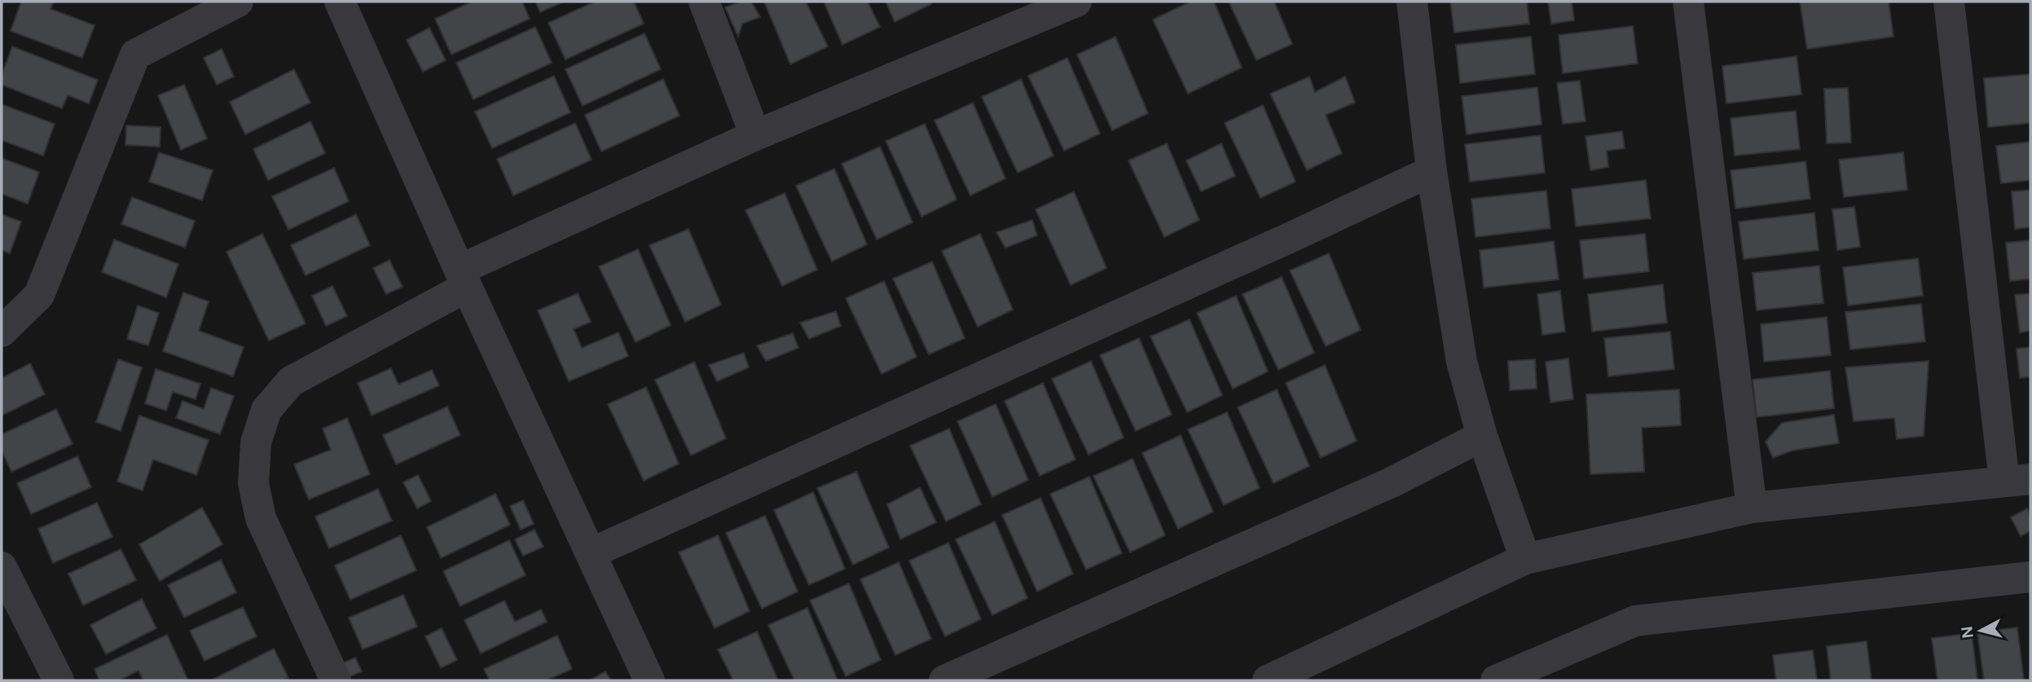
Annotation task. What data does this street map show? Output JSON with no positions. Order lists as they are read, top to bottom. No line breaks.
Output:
{"north":"left"}
